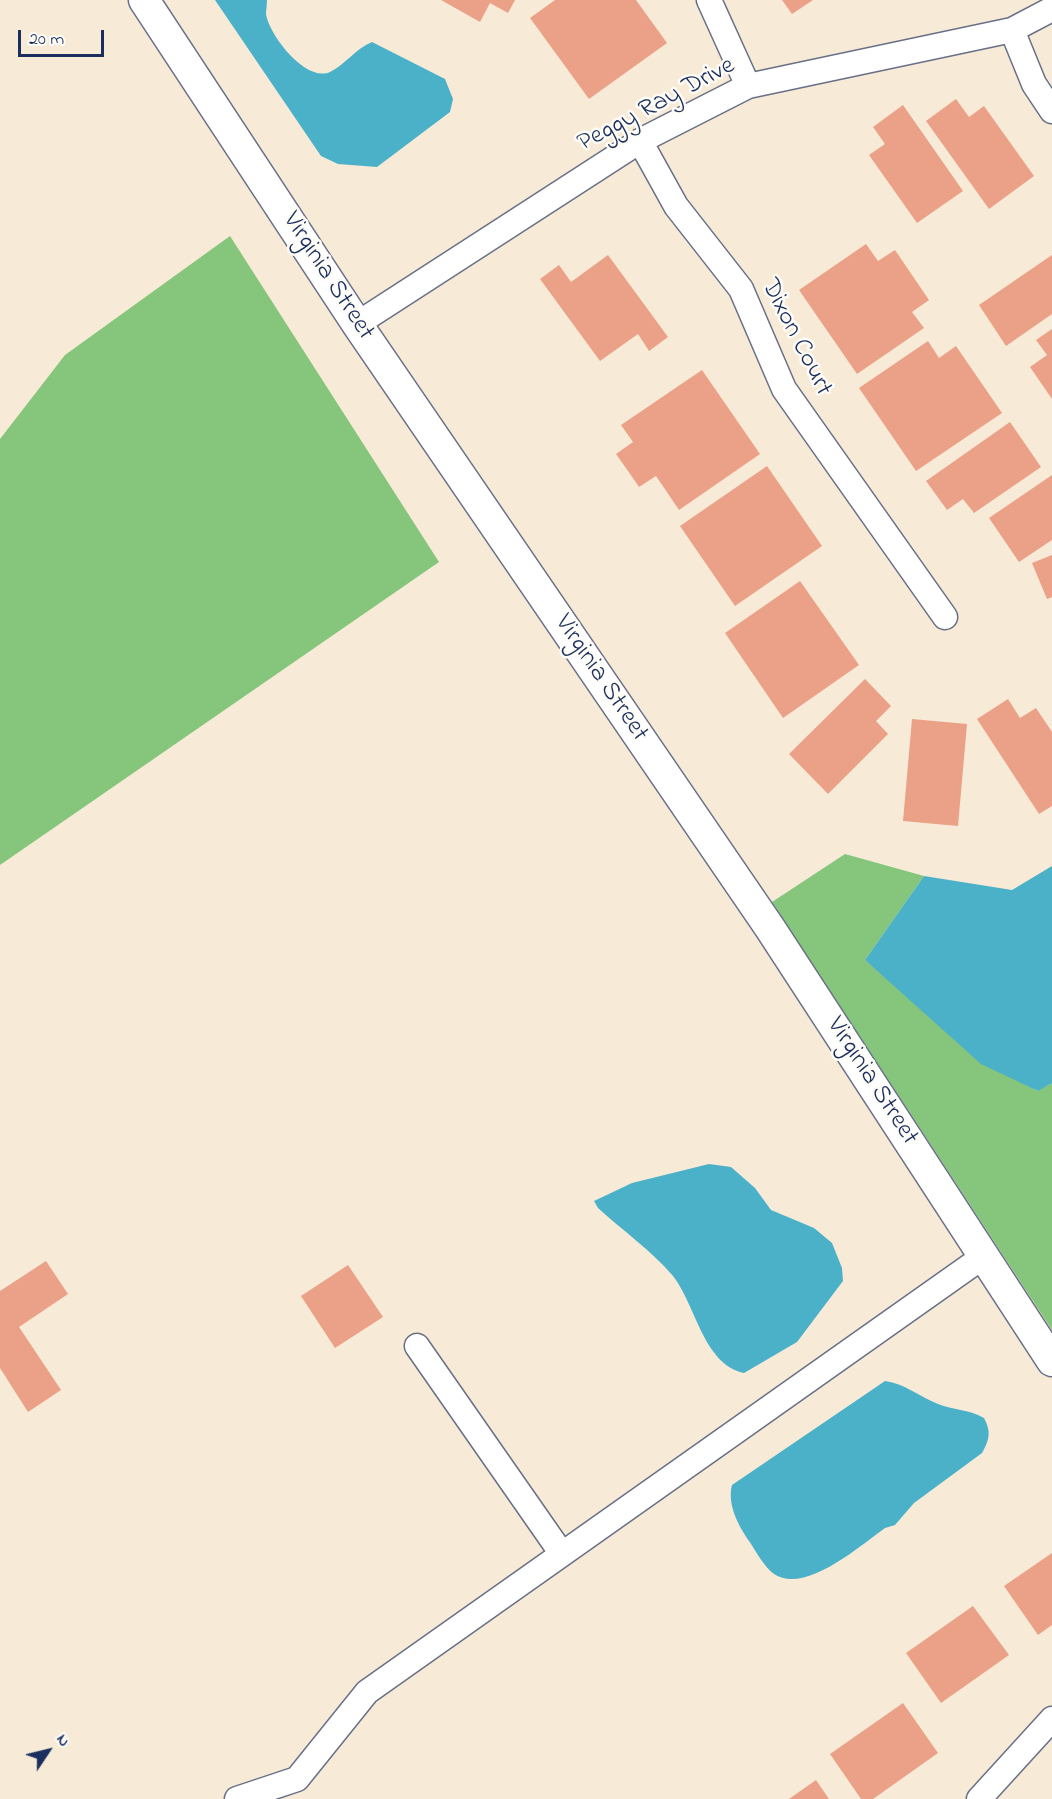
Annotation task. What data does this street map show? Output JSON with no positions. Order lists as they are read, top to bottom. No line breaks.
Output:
{"streets":{"street":["Peggy Ray Drive","Virginia Street","Dixon Court"]},"crossings":[["Peggy Ray Drive","Virginia Street"],["Peggy Ray Drive","Dixon Court"]],"scale_bar":"20 m","north":"top right"}
